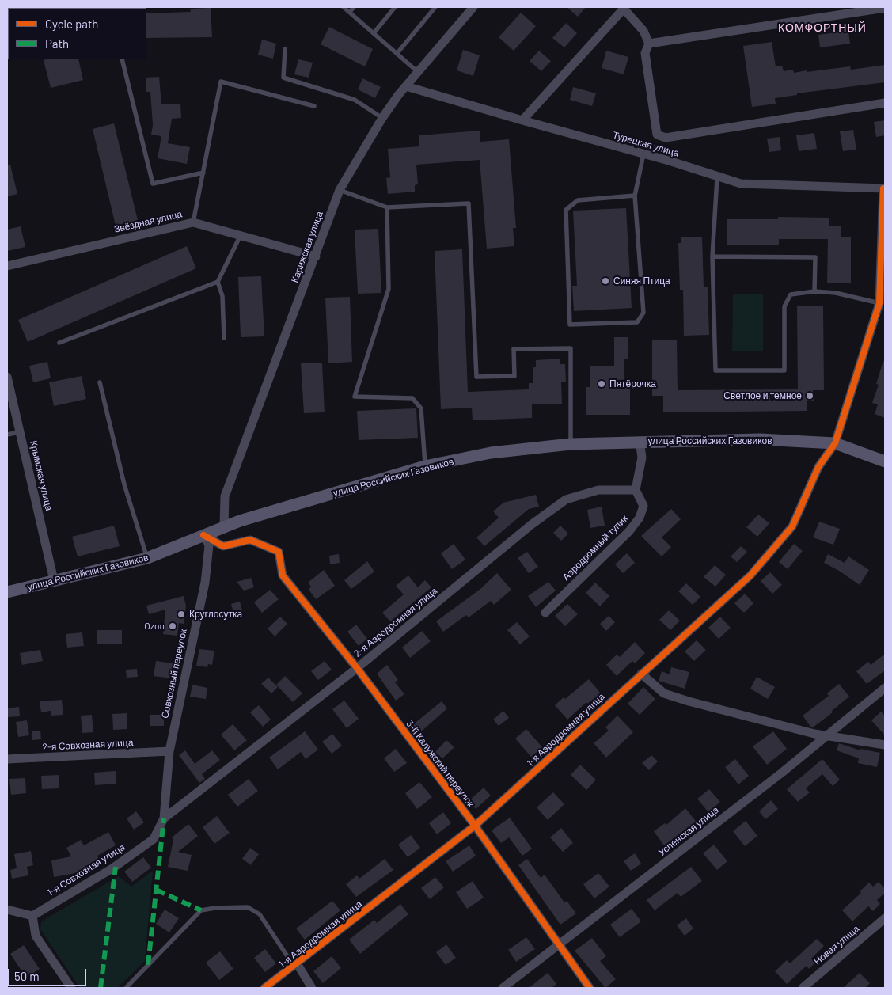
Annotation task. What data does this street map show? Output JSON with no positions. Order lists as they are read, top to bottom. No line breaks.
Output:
{"streets":{"main road":["улица Российских Газовиков"],"street":["Турецкая улица","Звёздная улица","Карижская улица","Крымская улица","Аэродромный тупик","2-я Аэродромная улица","Совхозный переулок","1-я Аэродромная улица","2-я Совхозная улица","3-й Калужский переулок","Успенская улица","1-я Совхозная улица","Новая улица"]},"crossings":[["Турецкая улица","Карижская улица"],["Турецкая улица","1-я Аэродромная улица"],["Звёздная улица","Карижская улица"],["Карижская улица","улица Российских Газовиков"],["улица Российских Газовиков","Крымская улица"],["улица Российских Газовиков","Совхозный переулок"],["улица Российских Газовиков","1-я Аэродромная улица"],["улица Российских Газовиков","3-й Калужский переулок"],["Аэродромный тупик","2-я Аэродромная улица"],["2-я Аэродромная улица","Совхозный переулок"],["2-я Аэродромная улица","3-й Калужский переулок"],["2-я Аэродромная улица","1-я Совхозная улица"],["Совхозный переулок","2-я Совхозная улица"],["Совхозный переулок","3-й Калужский переулок"],["Совхозный переулок","1-я Совхозная улица"],["1-я Аэродромная улица","3-й Калужский переулок"],["3-й Калужский переулок","Успенская улица"]],"districts":["КОМФОРТНЫЙ"],"places":["Синяя Птица","Пятёрочка","Светлое и темное","Круглосутка","Ozon"],"legend":["Cycle path","Path"],"scale_bar":"50 m"}
